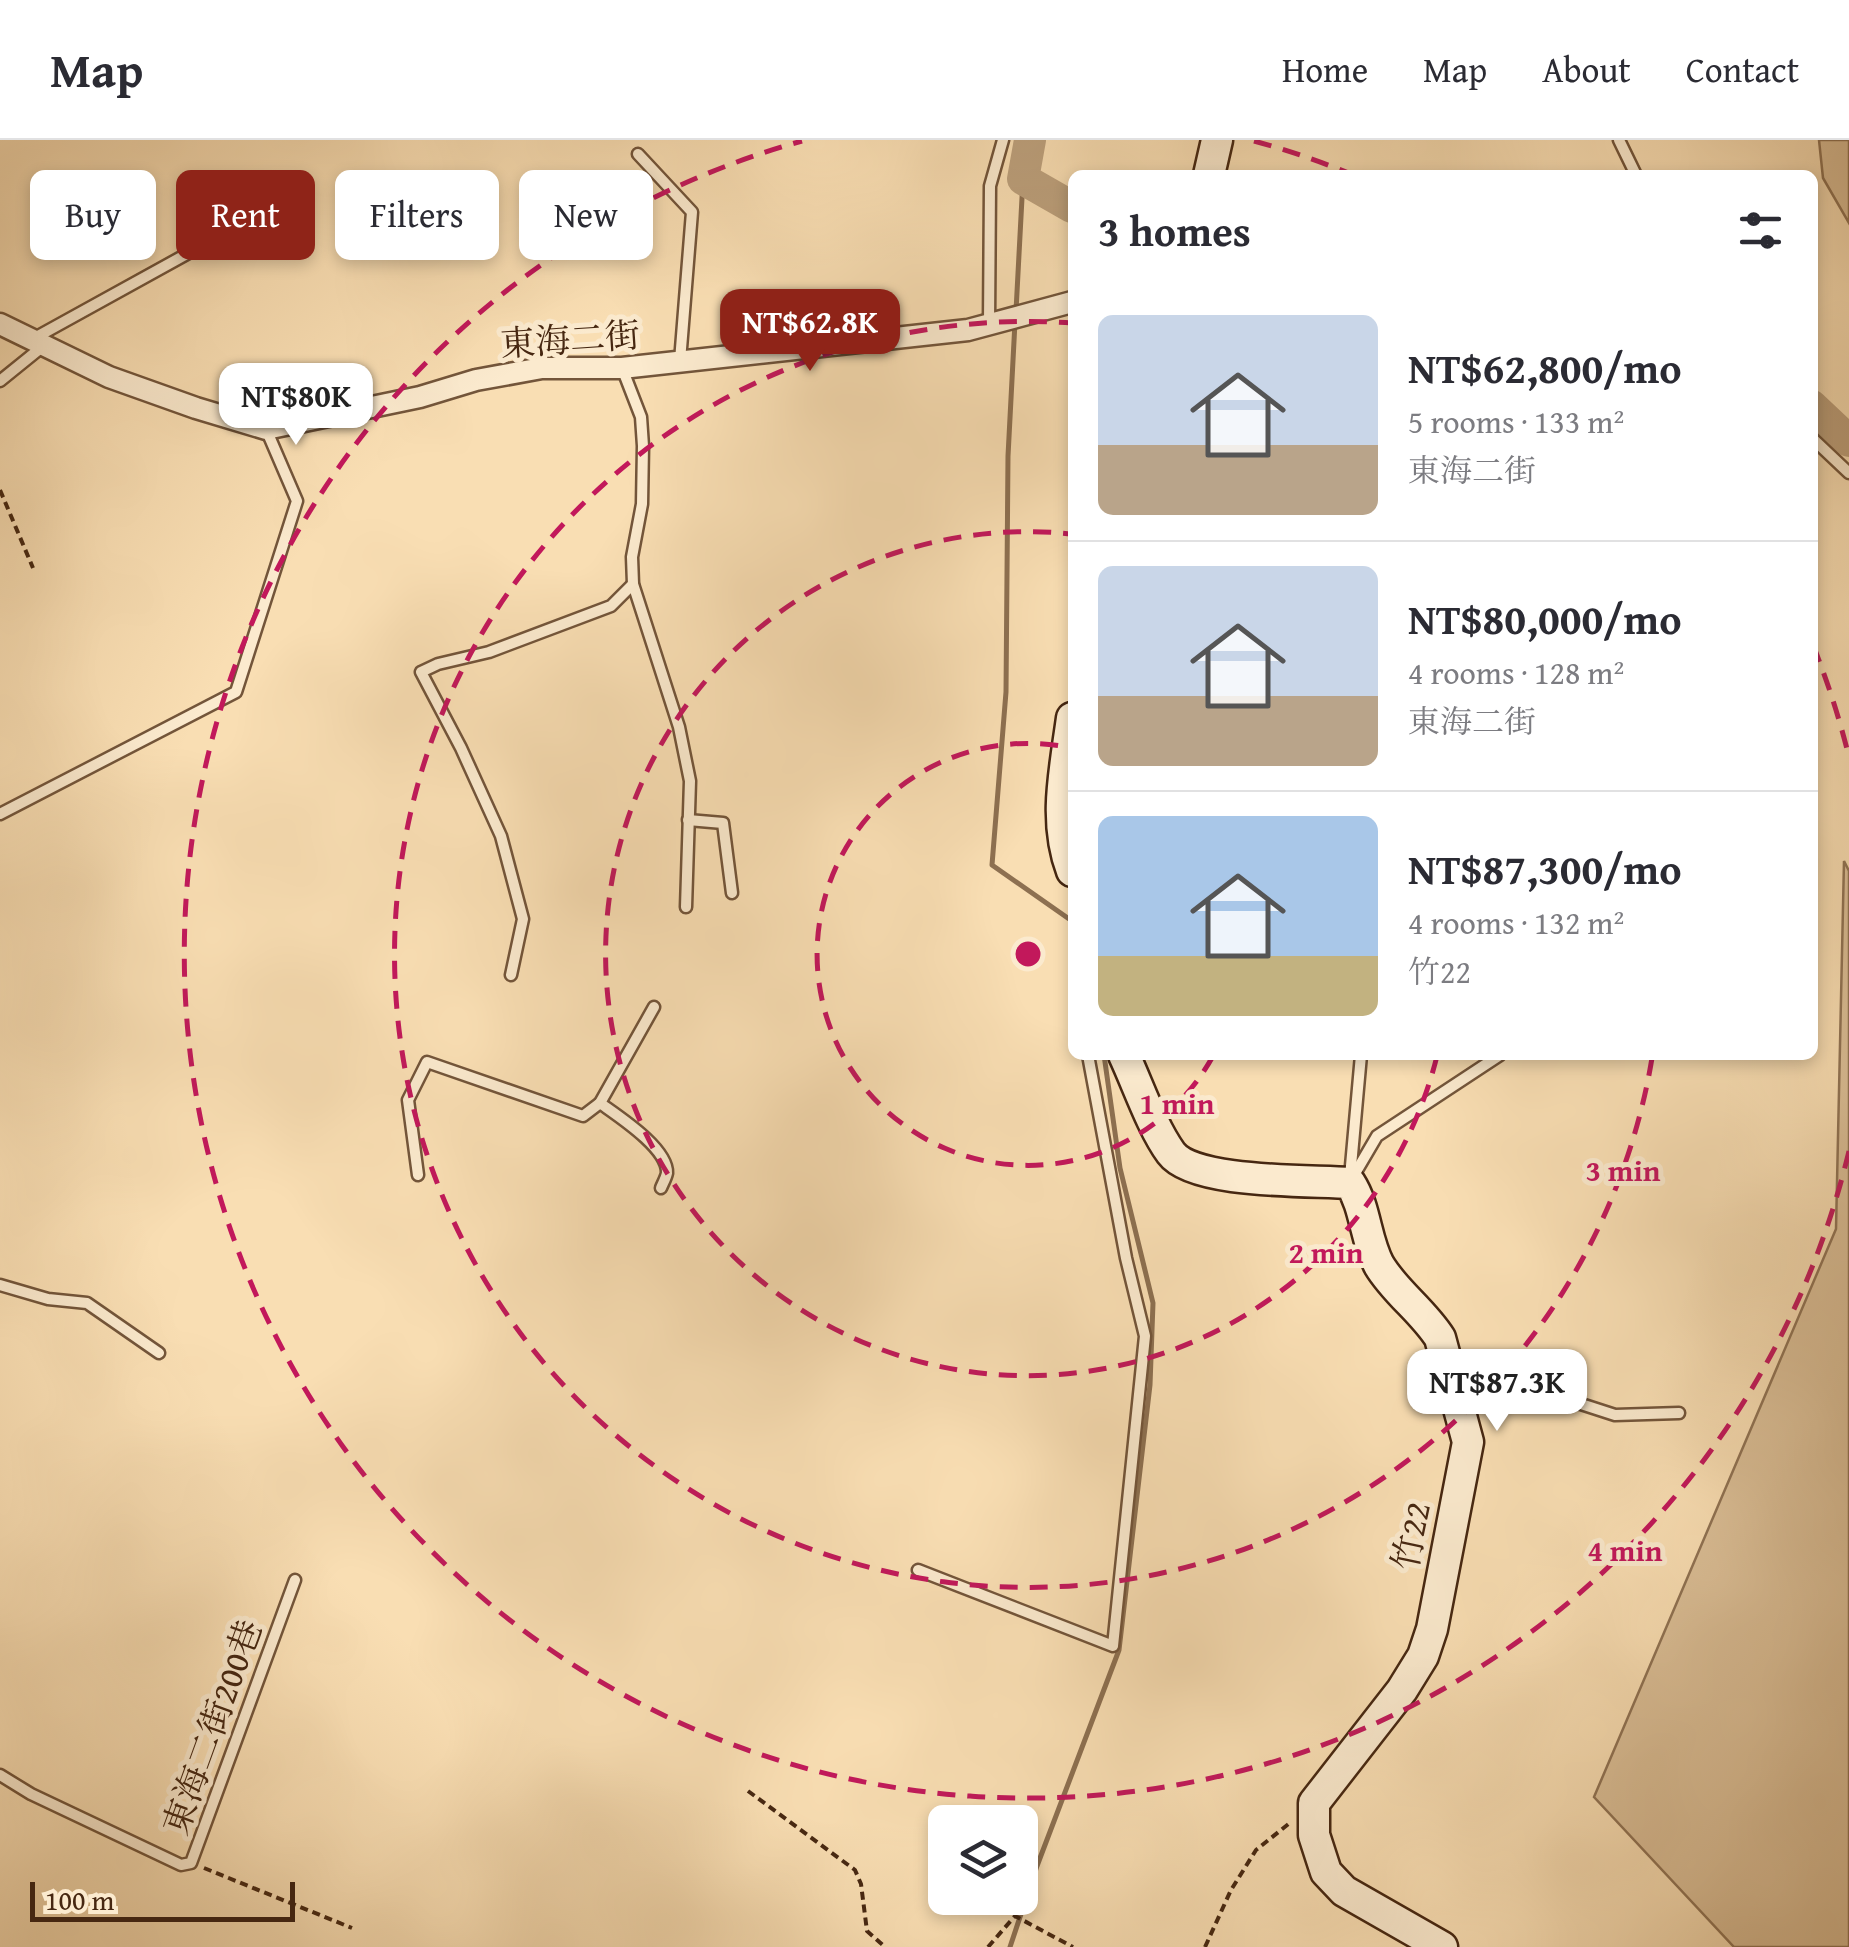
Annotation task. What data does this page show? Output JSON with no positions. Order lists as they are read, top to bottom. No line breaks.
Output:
{"streets":{"street":["東海二街","竹22"],"lane":["東海二街200巷"]},"scale_bar":"100 m","page":{"header":"Map","nav":["Home","Map","About","Contact"],"chip":["Buy","Rent","Filters","New"],"heading":"3 homes","price":["NT$62.8K","NT$80K","NT$87.3K"],"list":[{"name":"NT$62,800/mo","note":"5 rooms · 133 m² · 東海二街"},{"name":"NT$80,000/mo","note":"4 rooms · 128 m² · 東海二街"},{"name":"NT$87,300/mo","note":"4 rooms · 132 m² · 竹22"}],"scale":"100 m"},"rings":["1 min","3 min","2 min","4 min"]}
